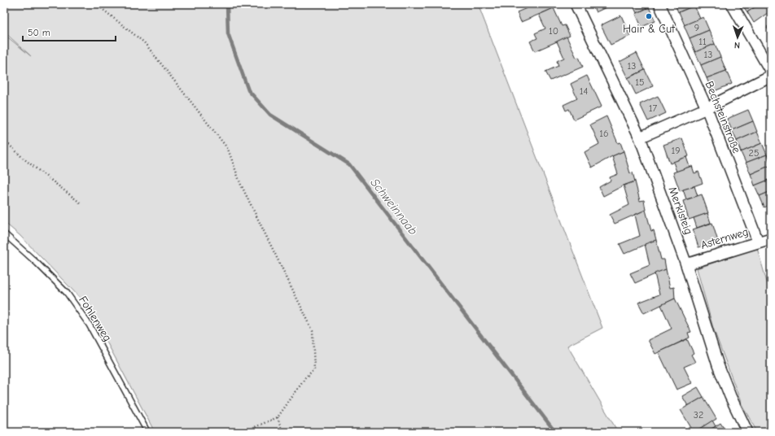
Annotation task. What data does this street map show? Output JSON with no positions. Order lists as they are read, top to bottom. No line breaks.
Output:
{"streets":{"street":["Bechsteinstraße","Merklsteig","Asternweg"],"lane":["Fohlenweg"]},"crossings":[["Bechsteinstraße","Asternweg"],["Merklsteig","Asternweg"]],"water":["Schweinnaab"],"places":["Hair & Cut"],"house_numbers":["9","10","11","13","13","15","14","17","16","19","25","32"],"scale_bar":"50 m","north":"bottom"}
